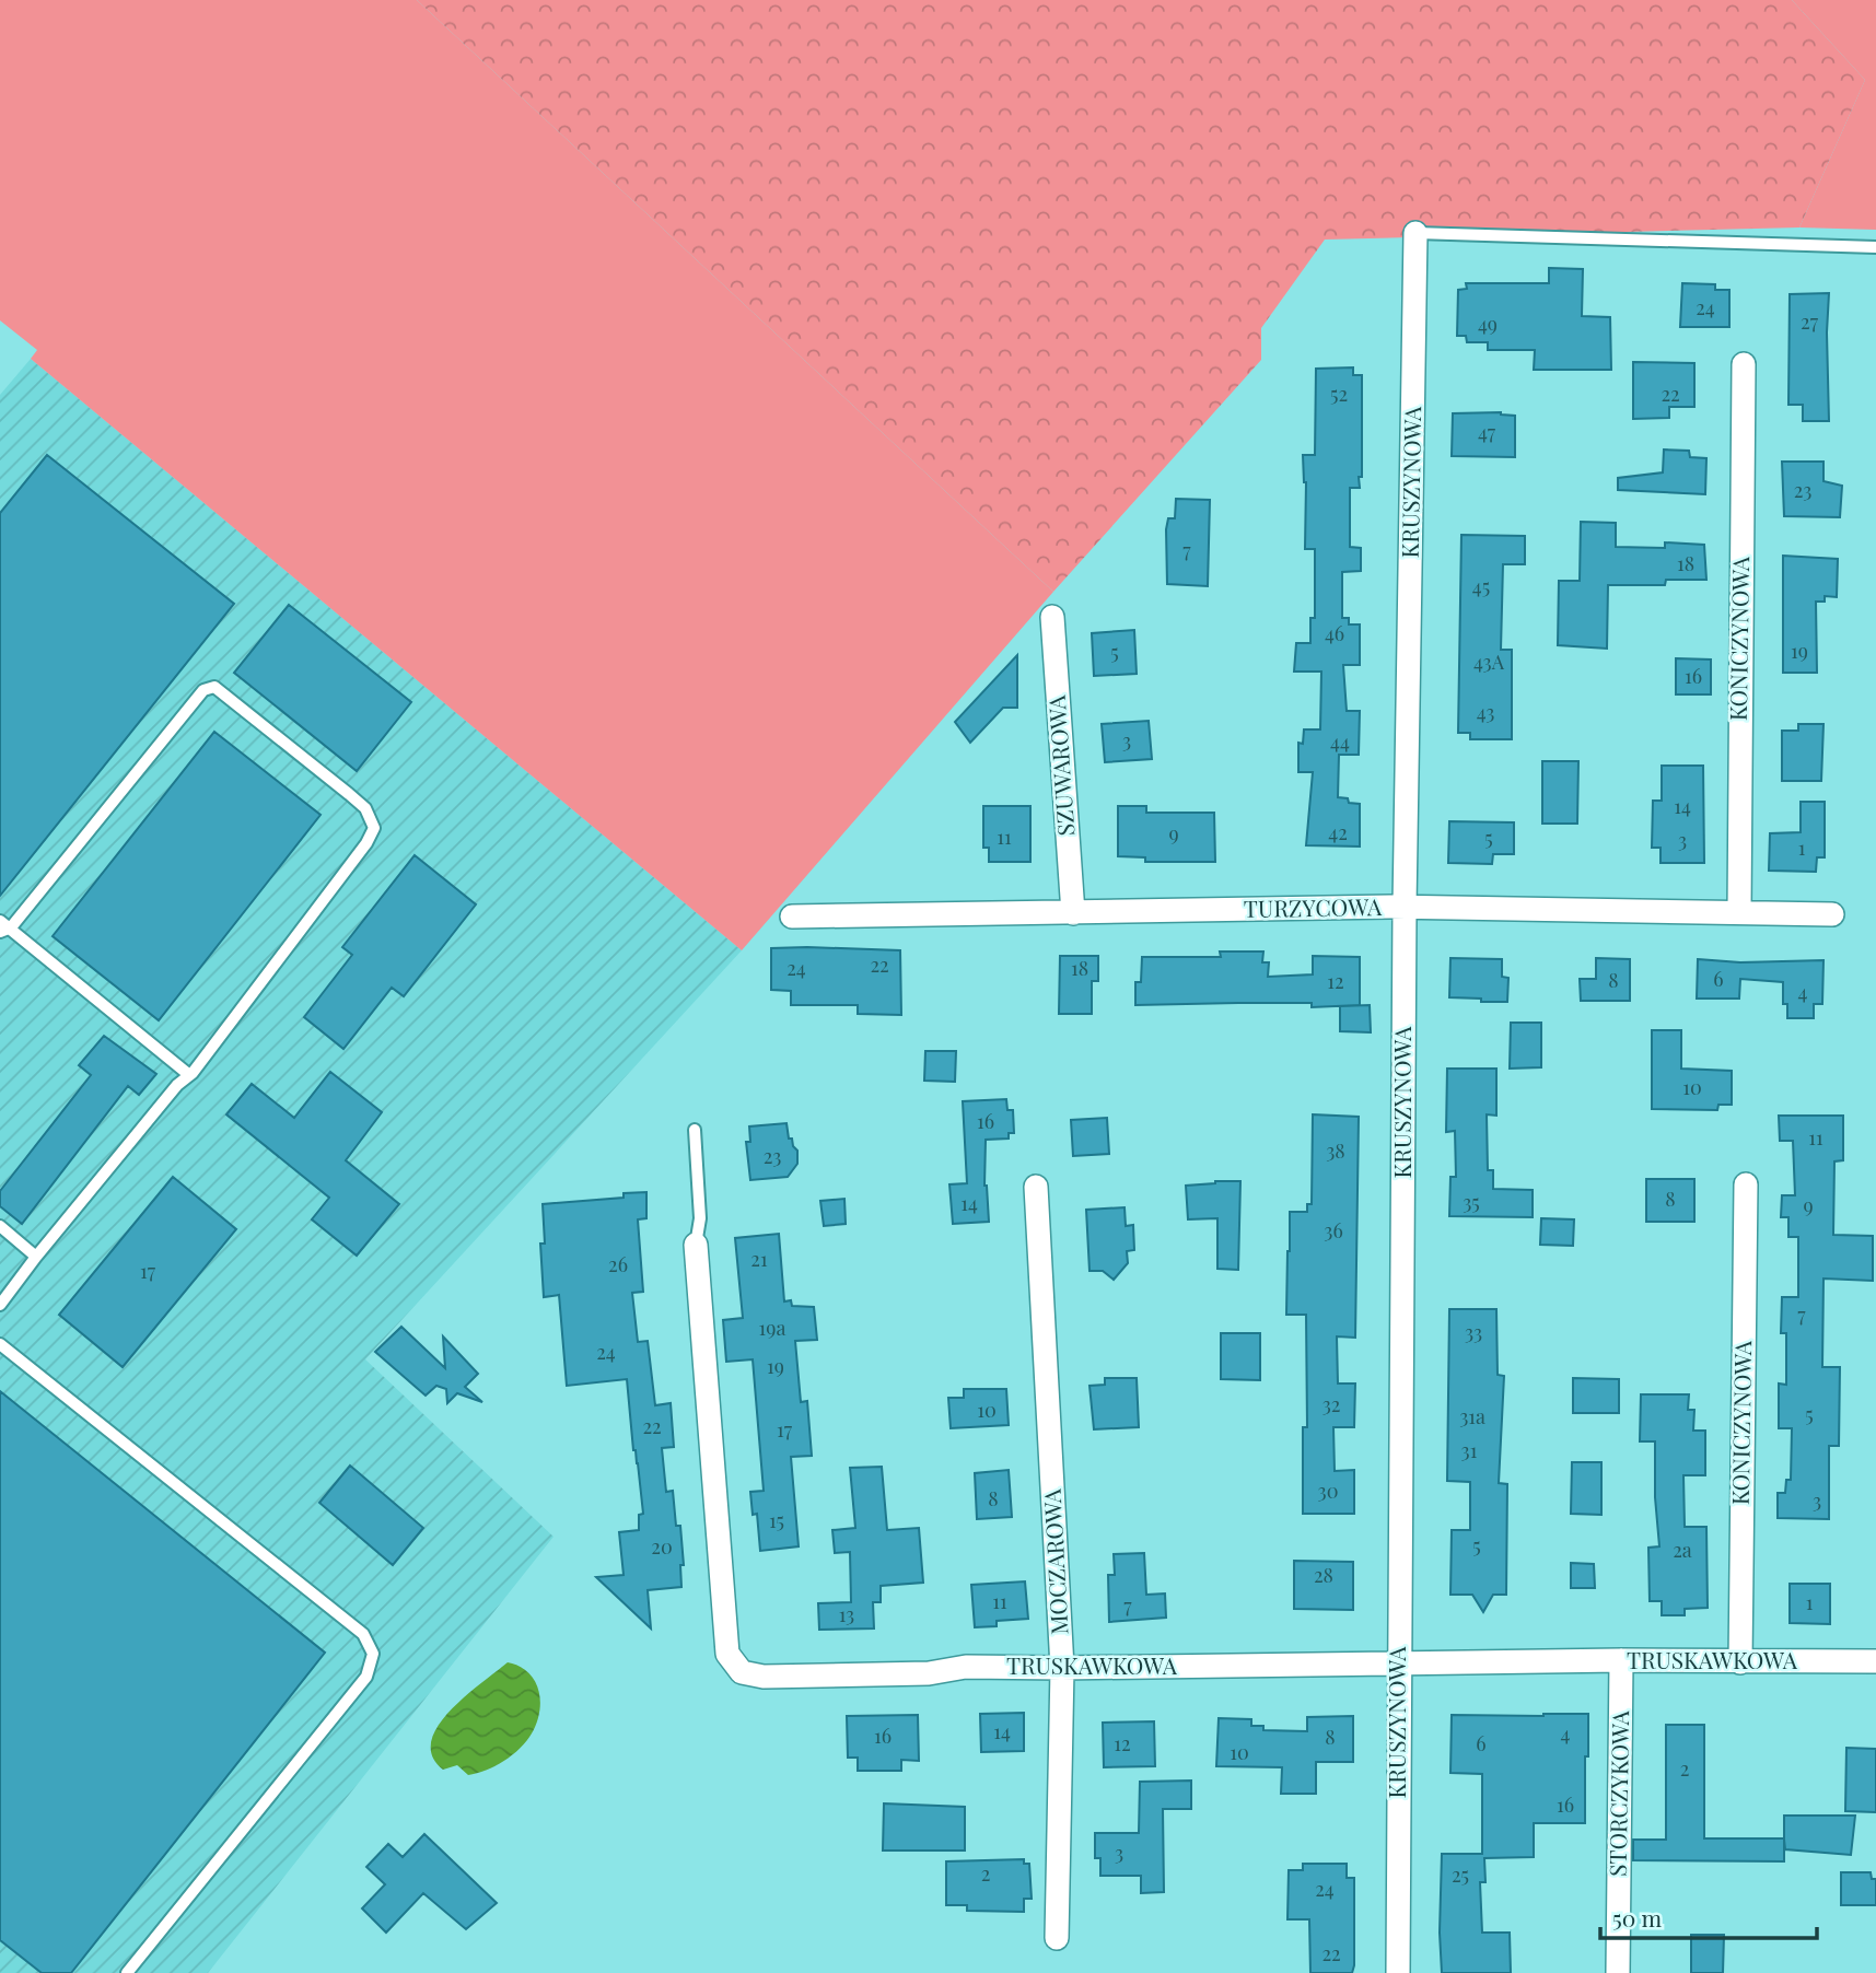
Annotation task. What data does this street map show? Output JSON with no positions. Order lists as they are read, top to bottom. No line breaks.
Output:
{"streets":{"street":["KRUSZYNOWA","KONICZYNOWA","SZUWAROWA","TURZYCOWA","MOCZAROWA","TRUSKAWKOWA","STORCZYKOWA"]},"crossings":[["KRUSZYNOWA","TURZYCOWA"],["KRUSZYNOWA","TRUSKAWKOWA"],["KONICZYNOWA","TURZYCOWA"],["KONICZYNOWA","TRUSKAWKOWA"],["SZUWAROWA","TURZYCOWA"],["MOCZAROWA","TRUSKAWKOWA"],["TRUSKAWKOWA","STORCZYKOWA"]],"house_numbers":["24","27","49","52","22","47","23","7","18","45","46","19","5","43A","16","43","3","44","14","42","9","11","5","3","1","22","24","18","6","8","12","4","10","16","11","38","23","8","35","14","9","36","21","26","17","7","19a","33","24","19","32","10","5","31a","22","17","31","30","8","3","15","5","20","2a","28","11","1","7","13","14","4","16","8","12","6","10","2","16","3","2","25","24","22"],"scale_bar":"50 m"}
